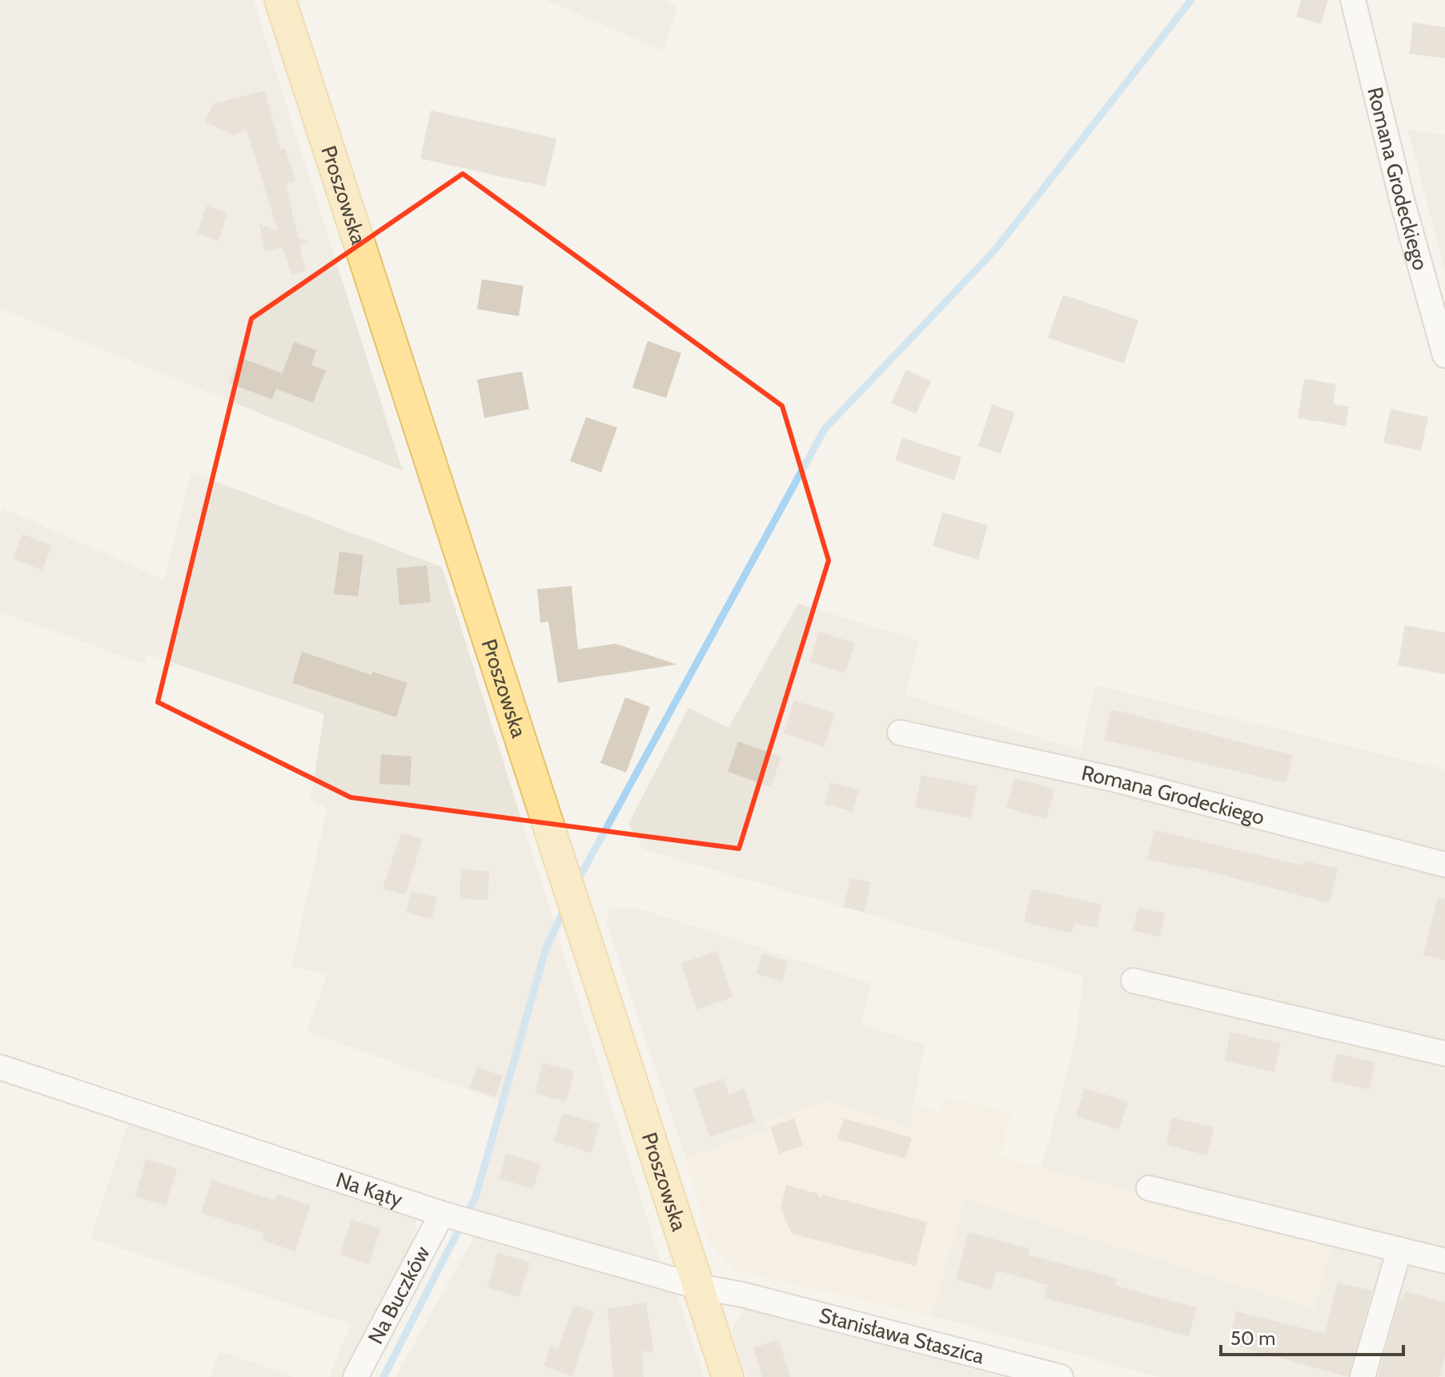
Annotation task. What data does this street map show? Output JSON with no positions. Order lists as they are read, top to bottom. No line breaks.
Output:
{"streets":{"main road":["Proszowska"],"street":["Romana Grodeckiego","Na Kąty","Na Buczków","Stanisława Staszica"]},"crossings":[["Proszowska","Na Kąty"],["Na Kąty","Na Buczków"],["Na Kąty","Stanisława Staszica"]],"scale_bar":"50 m"}
